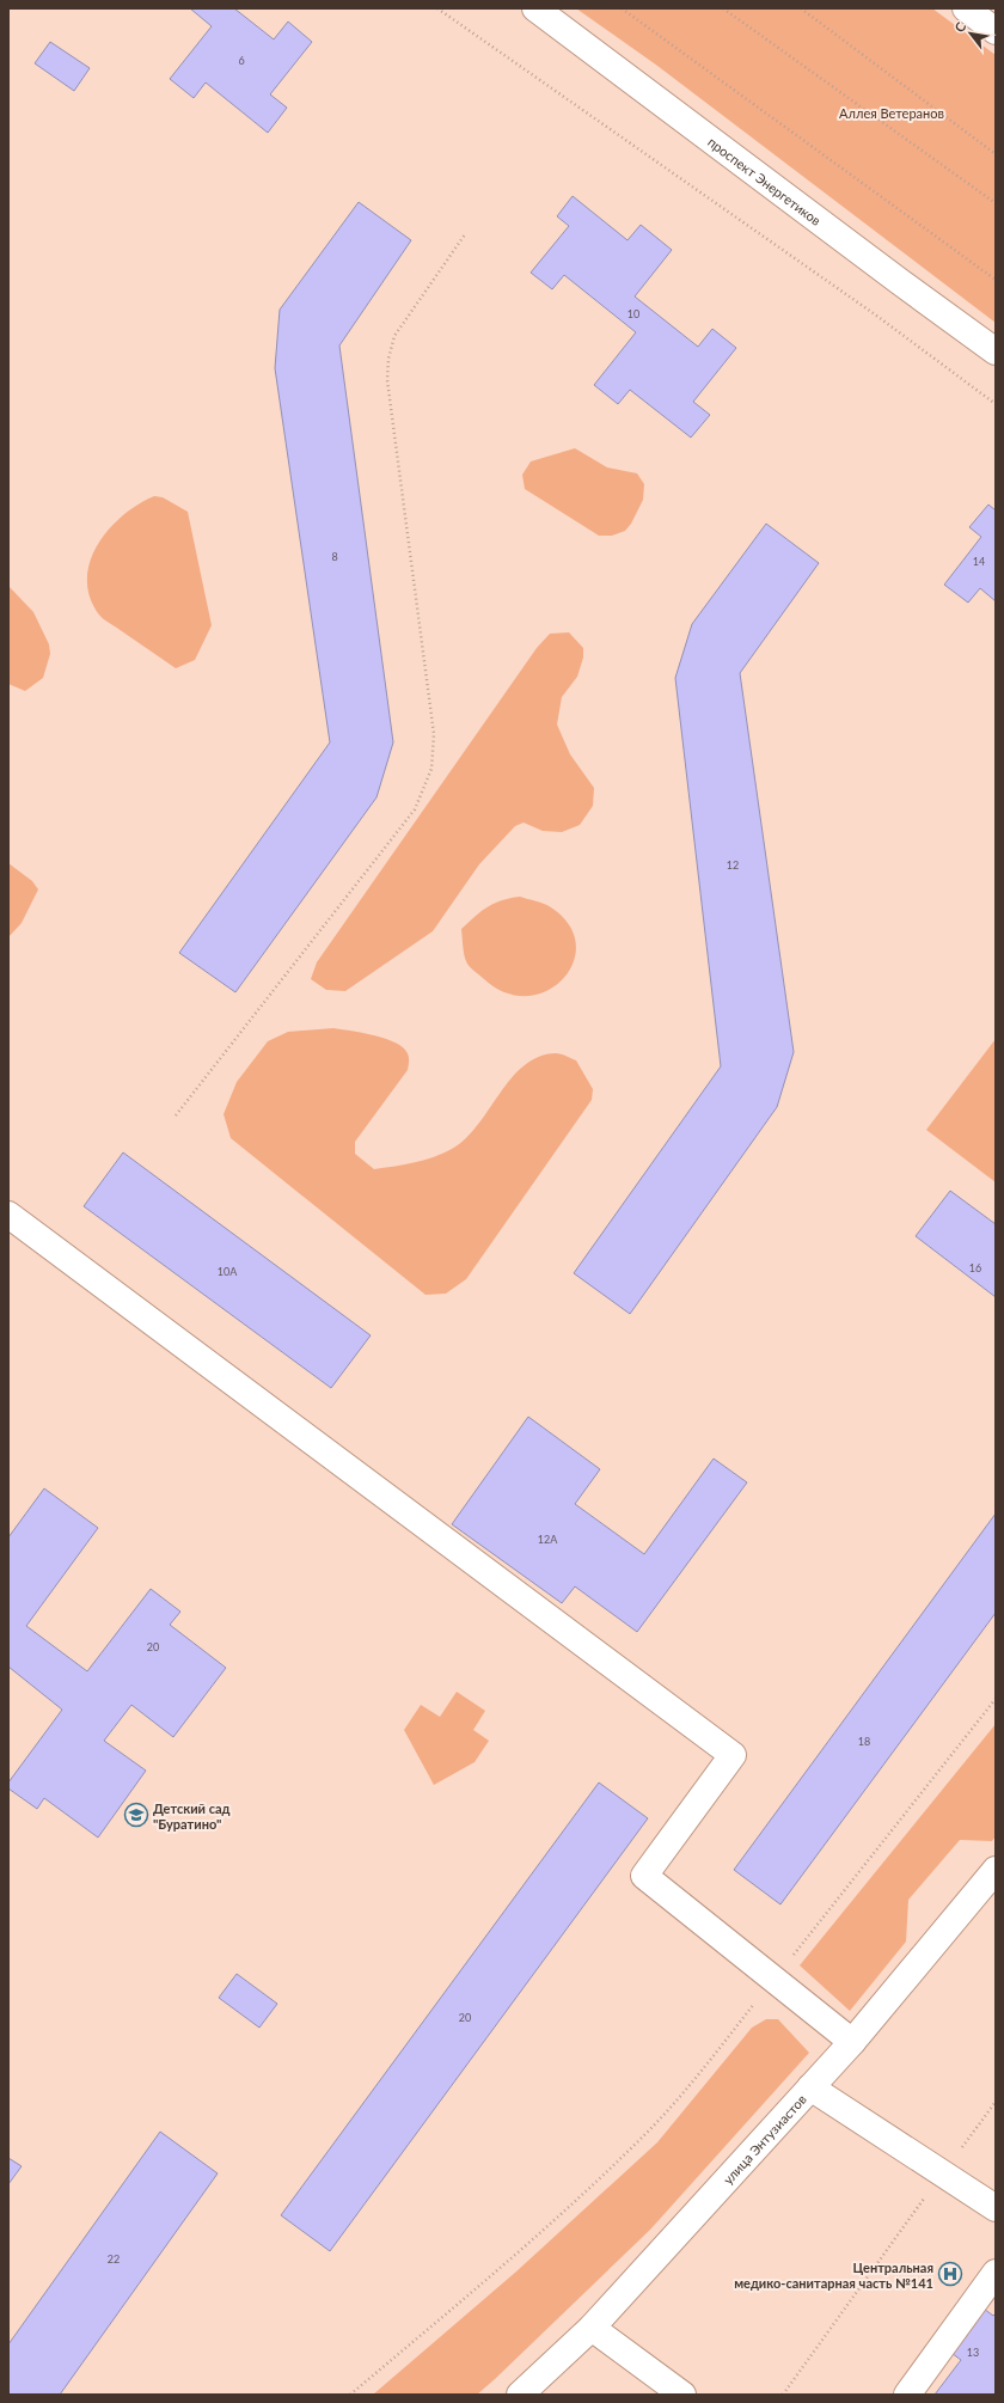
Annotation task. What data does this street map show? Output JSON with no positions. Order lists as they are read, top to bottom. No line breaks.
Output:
{"streets":{"main road":["проспект Энергетиков","улица Энтузиастов"]},"parks":["Аллея Ветеранов"],"places":{"school or university":["Детский сад \"Буратино\""],"hospital":["Центральная медико-санитарная часть №141"]},"house_numbers":["6","10","8","14","12","16","10А","12А","20","18","20","22","13"],"north":"top left"}
